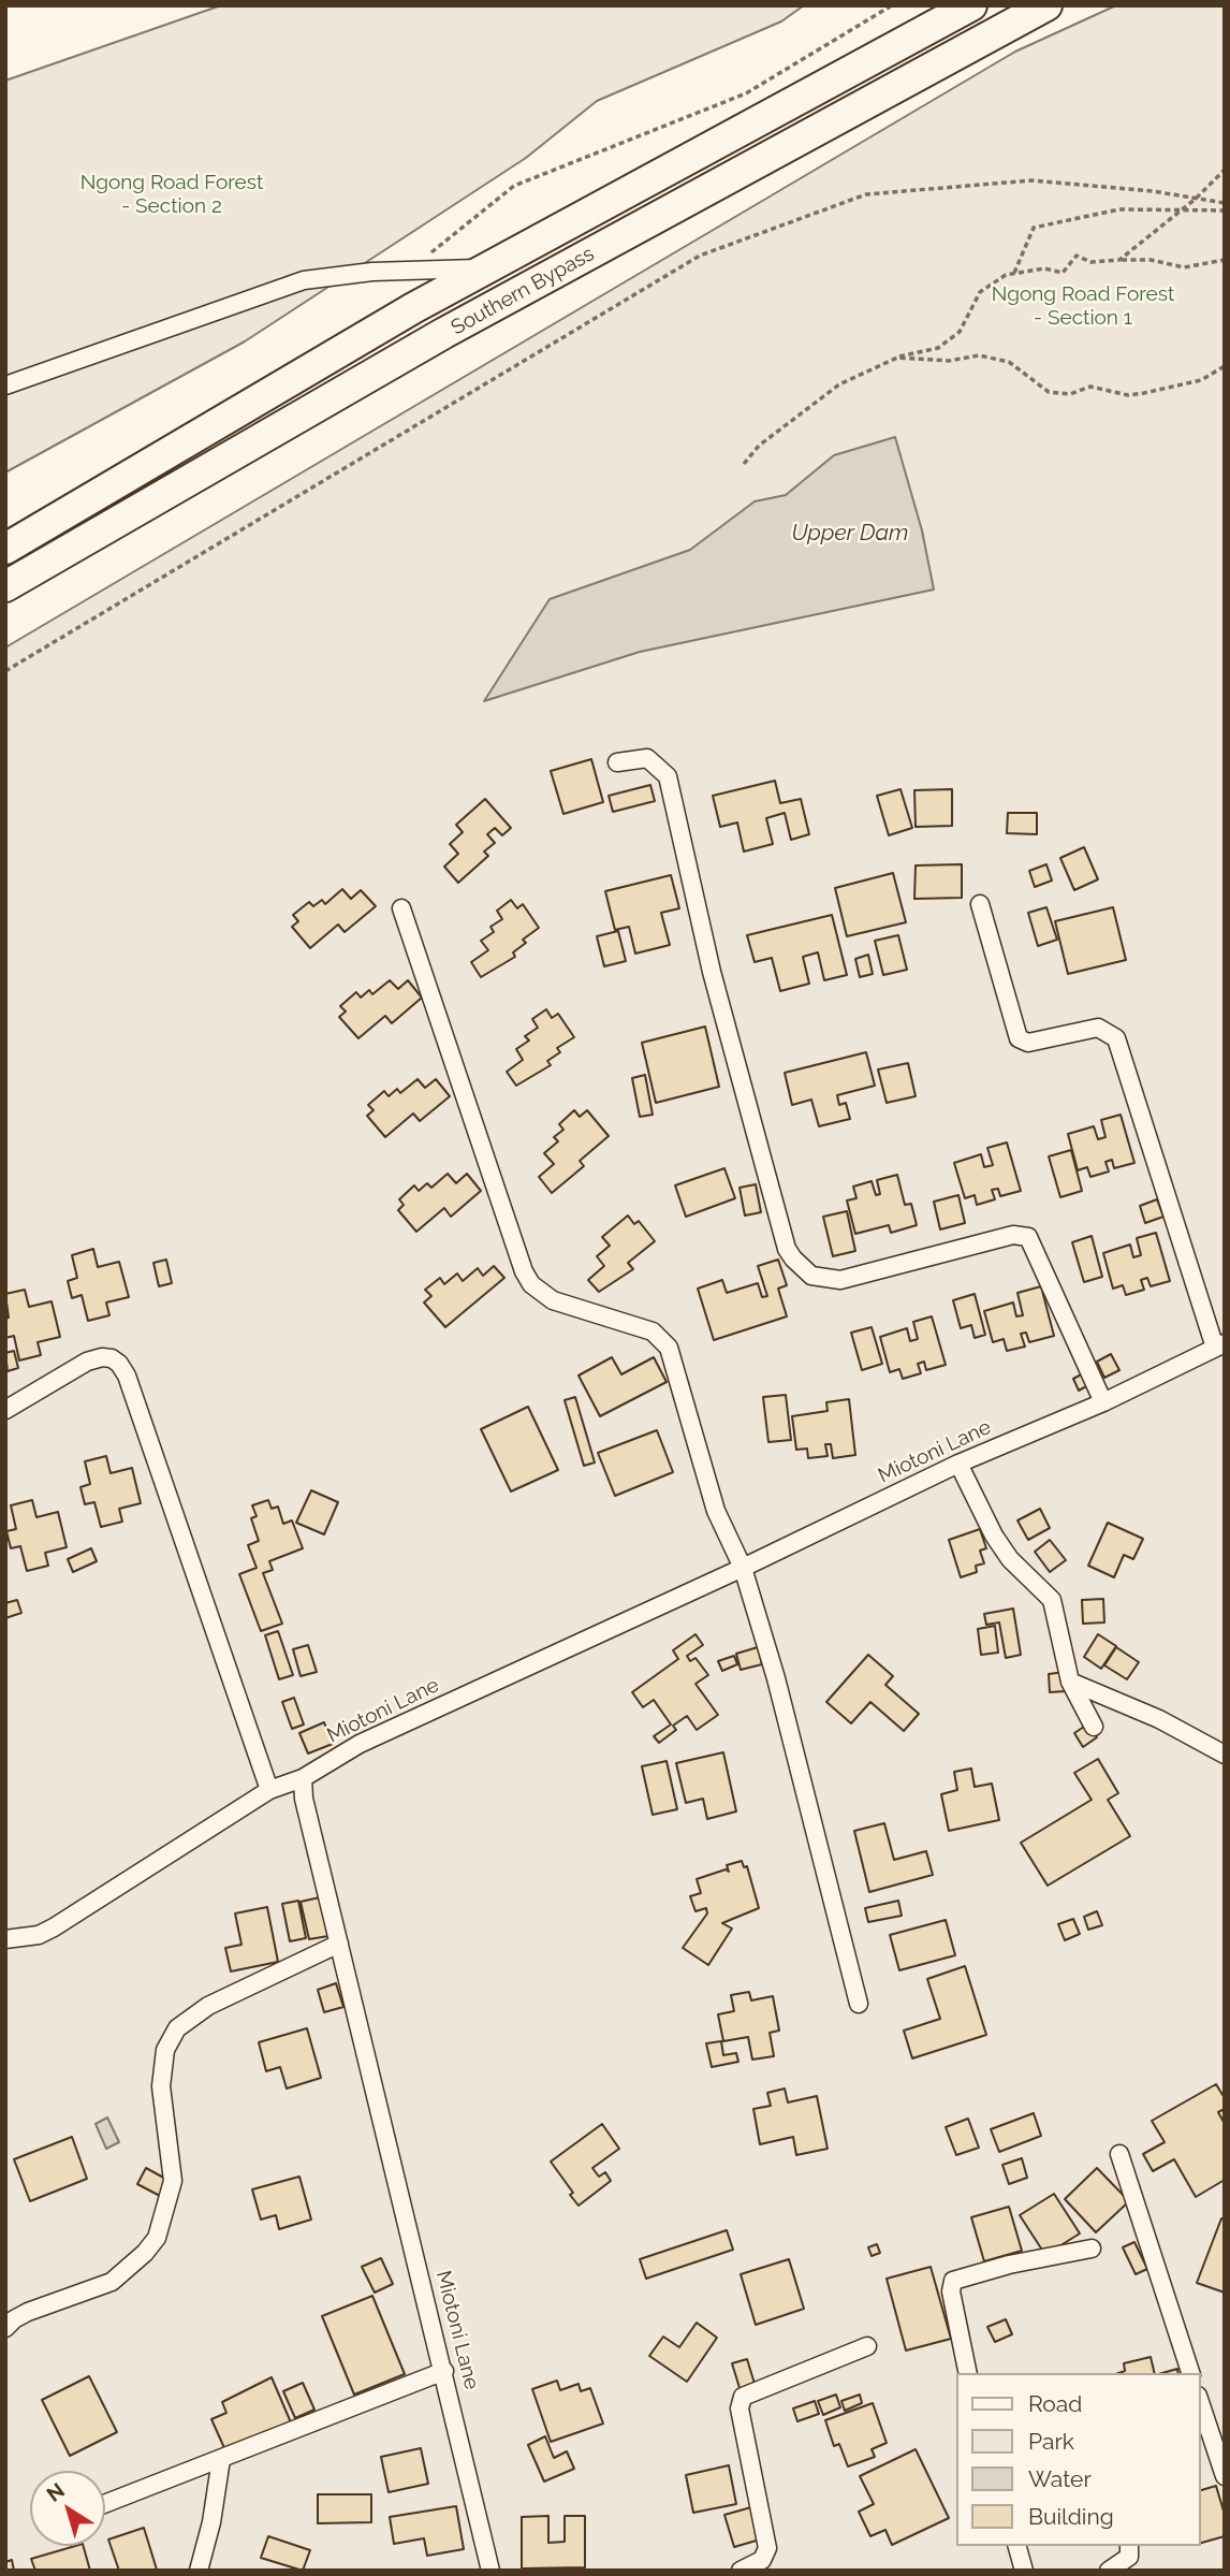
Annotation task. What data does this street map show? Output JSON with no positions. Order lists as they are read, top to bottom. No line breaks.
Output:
{"streets":{"highway":["Southern Bypass"],"street":["Miotoni Lane"]},"water":["Upper Dam"],"parks":["Ngong Road Forest - Section 2","Ngong Road Forest - Section 1"],"legend":["Road","Park","Water","Building"],"north":"top left"}
